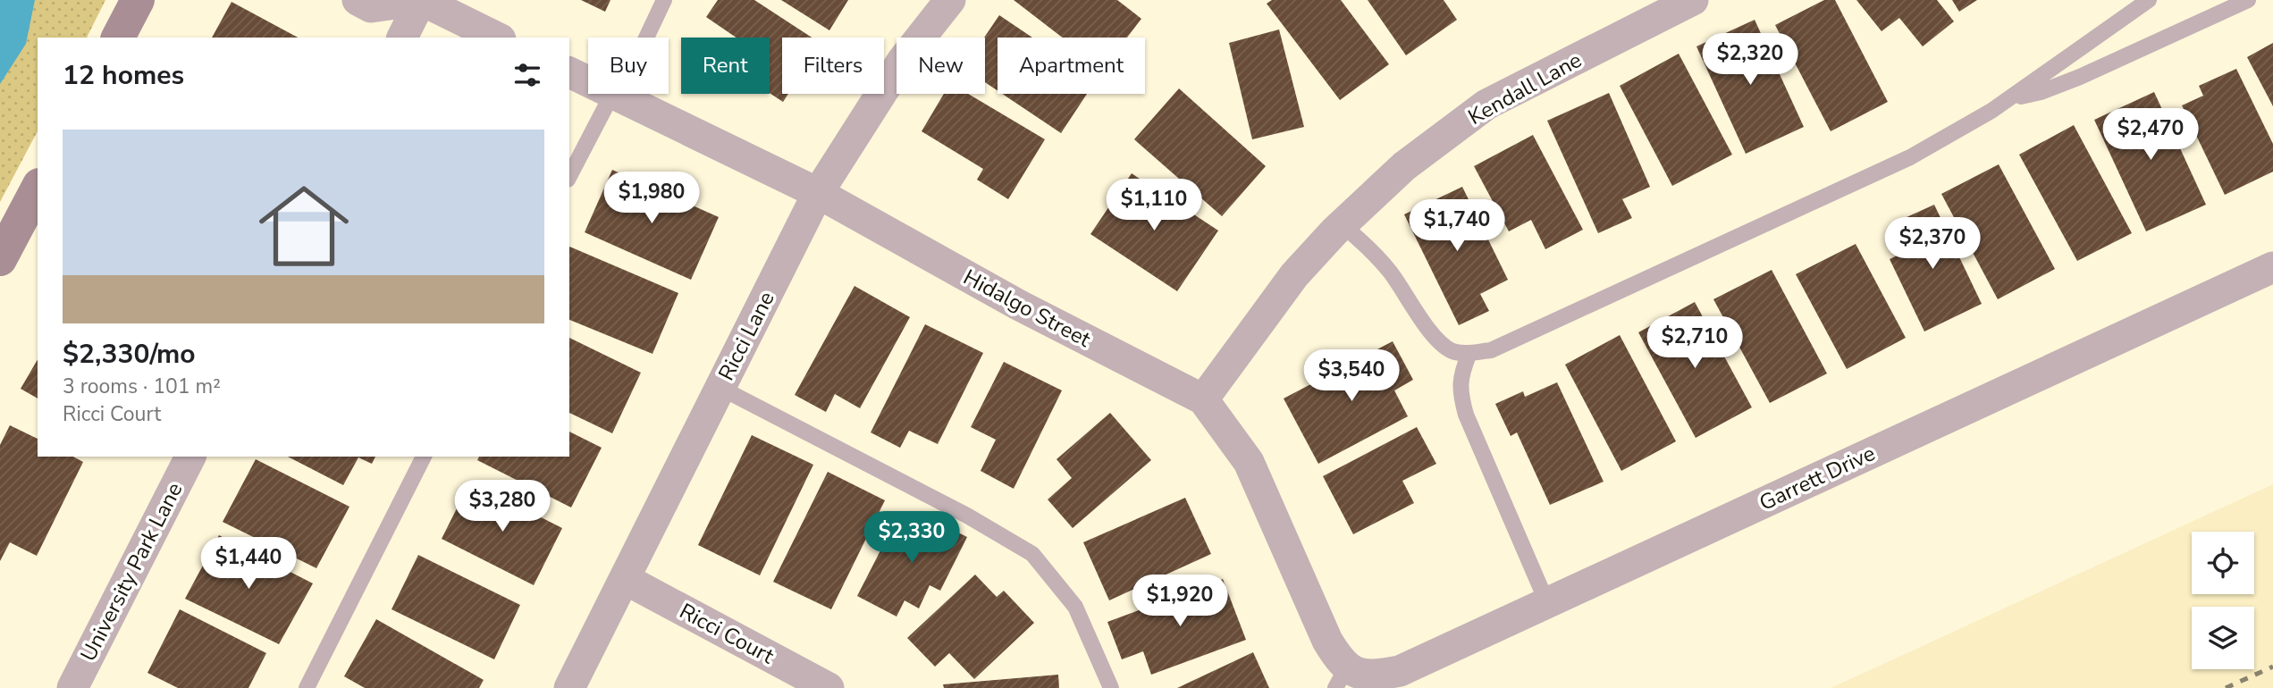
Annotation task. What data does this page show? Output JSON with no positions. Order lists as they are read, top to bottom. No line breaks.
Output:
{"streets":{"street":["Kendall Lane","Hidalgo Street","Ricci Lane","Garrett Drive","University Park Lane","Ricci Court"]},"crossings":[["Kendall Lane","Hidalgo Street"],["Hidalgo Street","Ricci Lane"],["Hidalgo Street","Garrett Drive"],["Ricci Lane","Ricci Court"]],"page":{"price":["$2,320","$2,470","$1,980","$1,110","$1,740","$2,370","$2,710","$3,540","$3,280","$2,330","$1,440","$1,920"],"chip":["Buy","Rent","Filters","New","Apartment"],"heading":"12 homes","list":[{"name":"$2,330/mo","note":"3 rooms · 101 m² · Ricci Court"}]}}
